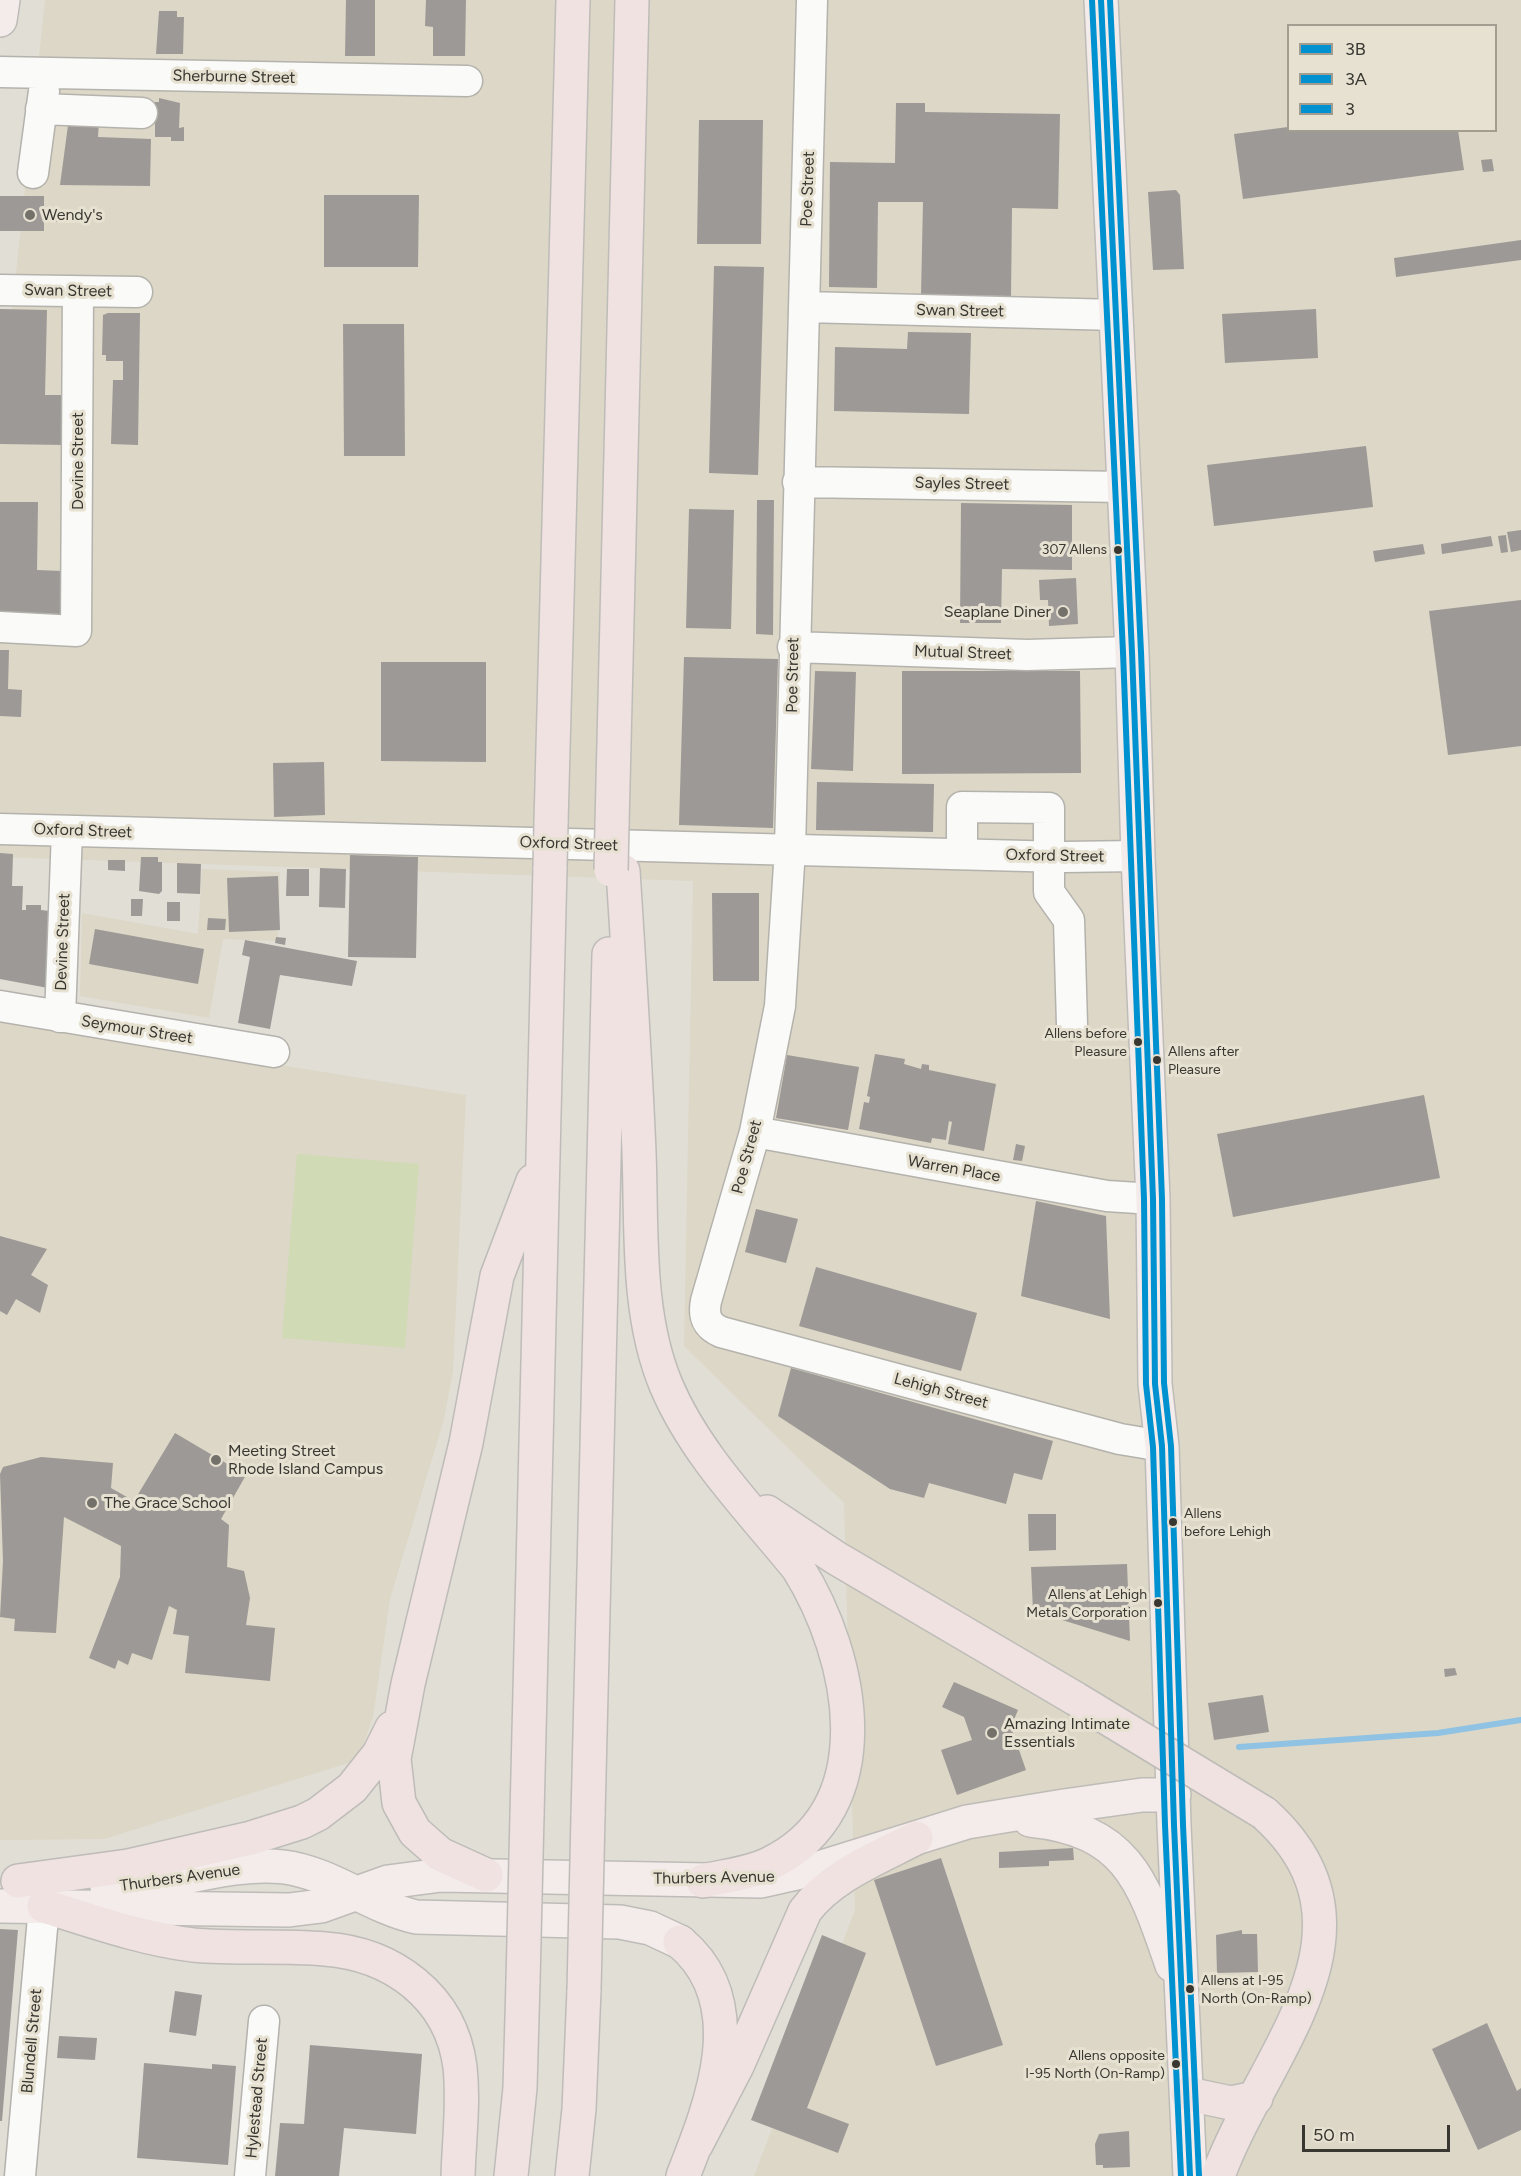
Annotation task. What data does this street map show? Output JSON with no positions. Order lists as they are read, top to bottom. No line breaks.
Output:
{"streets":{"main road":["Thurbers Avenue"],"street":["Sherburne Street","Poe Street","Swan Street","Devine Street","Sayles Street","Mutual Street","Oxford Street","Seymour Street","Warren Place","Lehigh Street","Blundell Street","Hylestead Street"]},"crossings":[["Poe Street","Swan Street"],["Poe Street","Sayles Street"],["Poe Street","Mutual Street"],["Poe Street","Oxford Street"],["Poe Street","Warren Place"],["Poe Street","Lehigh Street"],["Swan Street","Devine Street"],["Devine Street","Oxford Street"],["Devine Street","Seymour Street"],["Thurbers Avenue","Blundell Street"]],"places":["Wendy's","307 Allens","Seaplane Diner","Allens before Pleasure","Allens after Pleasure","Meeting Street Rhode Island Campus","The Grace School","Allens before Lehigh","Allens at Lehigh Metals Corporation","Amazing Intimate Essentials","Allens at I-95 North (On-Ramp)","Allens opposite I-95 North (On-Ramp)"],"lines":["transit line 3B","transit line 3A","transit line 3"],"legend":["3B","3A","3"],"scale_bar":"50 m"}
